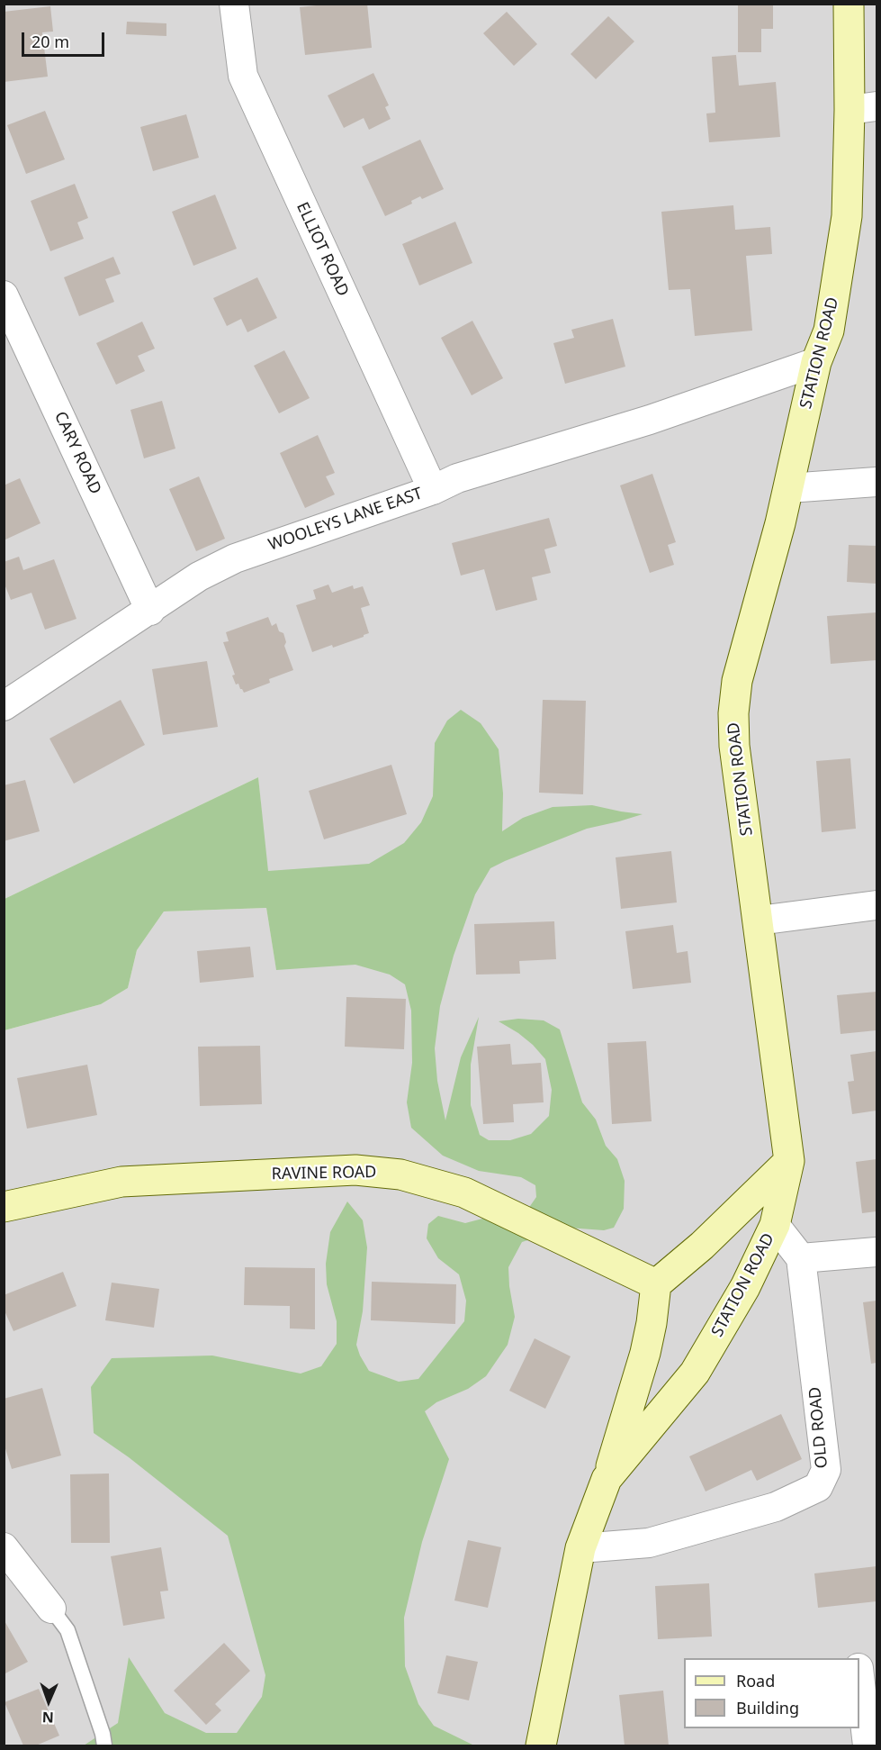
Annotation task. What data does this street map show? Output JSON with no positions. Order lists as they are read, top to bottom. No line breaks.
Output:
{"streets":{"street":["ELLIOT ROAD","STATION ROAD","CARY ROAD","WOOLEYS LANE EAST","RAVINE ROAD","OLD ROAD"]},"crossings":[["ELLIOT ROAD","WOOLEYS LANE EAST"],["STATION ROAD","WOOLEYS LANE EAST"],["STATION ROAD","RAVINE ROAD"],["STATION ROAD","OLD ROAD"],["CARY ROAD","WOOLEYS LANE EAST"]],"legend":["Road","Building"],"scale_bar":"20 m","north":"bottom"}
